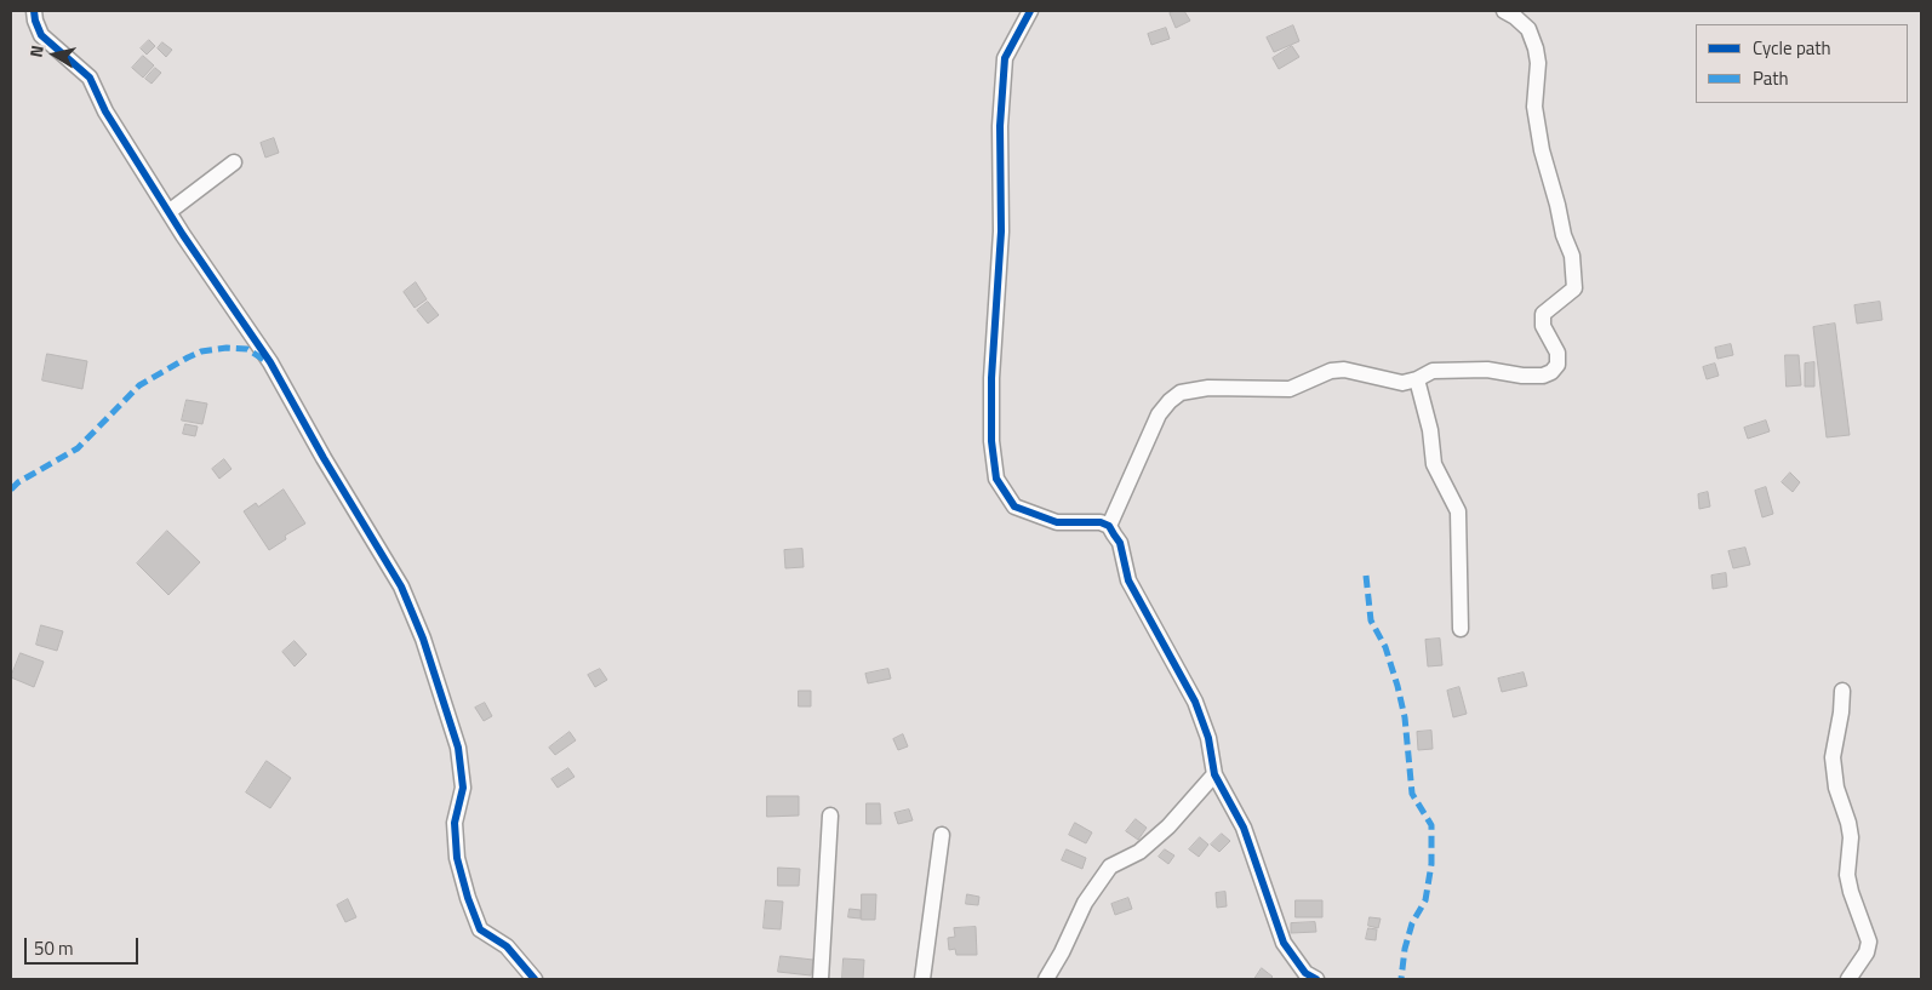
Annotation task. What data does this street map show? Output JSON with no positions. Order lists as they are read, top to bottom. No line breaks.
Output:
{"legend":["Cycle path","Path"],"scale_bar":"50 m","north":"left"}
